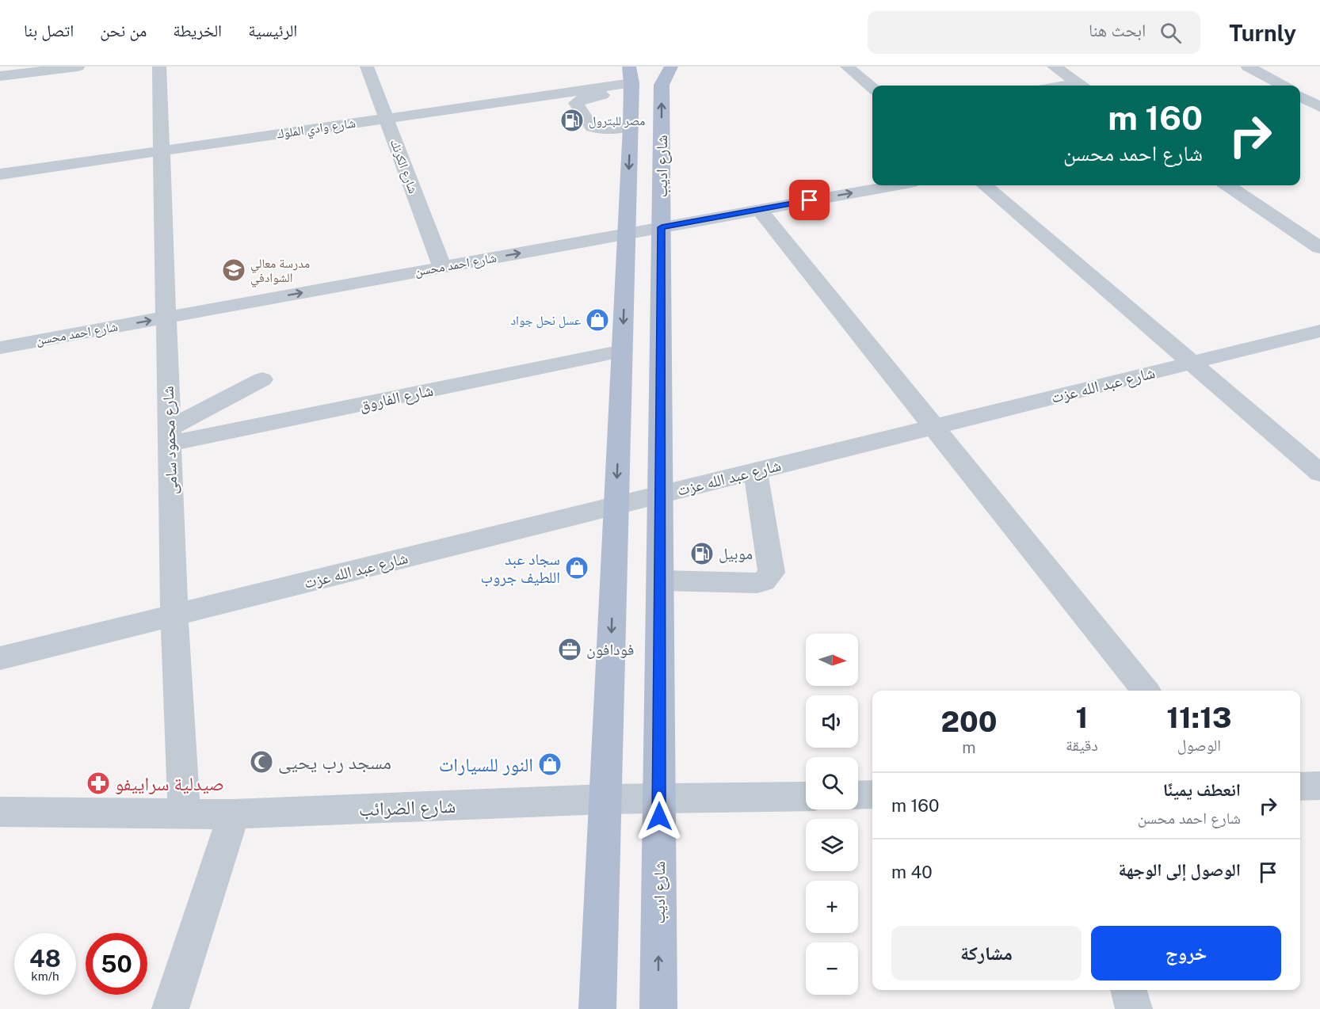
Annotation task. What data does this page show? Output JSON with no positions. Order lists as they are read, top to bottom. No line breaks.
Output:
{"streets":{"main road":["شارع اديب"],"street":["شارع وادي الملوك","شارع الكرنك","شارع احمد محسن","شارع عبد الله عزت","شارع الفاروق","شارع محمود سامى","شارع الضرائب"]},"crossings":[["شارع وادي الملوك","شارع الكرنك"],["شارع وادي الملوك","شارع اديب"],["شارع وادي الملوك","شارع محمود سامى"],["شارع الكرنك","شارع احمد محسن"],["شارع اديب","شارع احمد محسن"],["شارع اديب","شارع عبد الله عزت"],["شارع اديب","شارع الفاروق"],["شارع اديب","شارع الضرائب"],["شارع احمد محسن","شارع محمود سامى"],["شارع عبد الله عزت","شارع محمود سامى"],["شارع الفاروق","شارع محمود سامى"],["شارع محمود سامى","شارع الضرائب"]],"one_way":["شارع احمد محسن"],"places":{"fuel station":["مصر للبترول","موبيل"],"school or university":["مدرسة معالي الشوادفي"],"shop":["عسل نحل جواد","سجاد عبد اللطيف جروب","النور للسيارات"],"office":["فودافون"],"mosque":["مسجد رب يحيى"],"pharmacy":["صيدلية سراييفو"]},"north":"right","page":{"header":"Turnly","search":"ابحث هنا","nav":["الرئيسية","الخريطة","من نحن","اتصل بنا"],"turn":["160 m","شارع احمد محسن"],"map_buttons":["+","−"],"eta":["11:13","الوصول","1","دقيقة","200","m"],"list":[{"name":"انعطف يمينًا","note":"شارع احمد محسن","value":"160 m"},{"name":"الوصول إلى الوجهة","value":"40 m"}],"buttons":["خروج","مشاركة"],"speed":"48 km/h","limit":"50"}}
